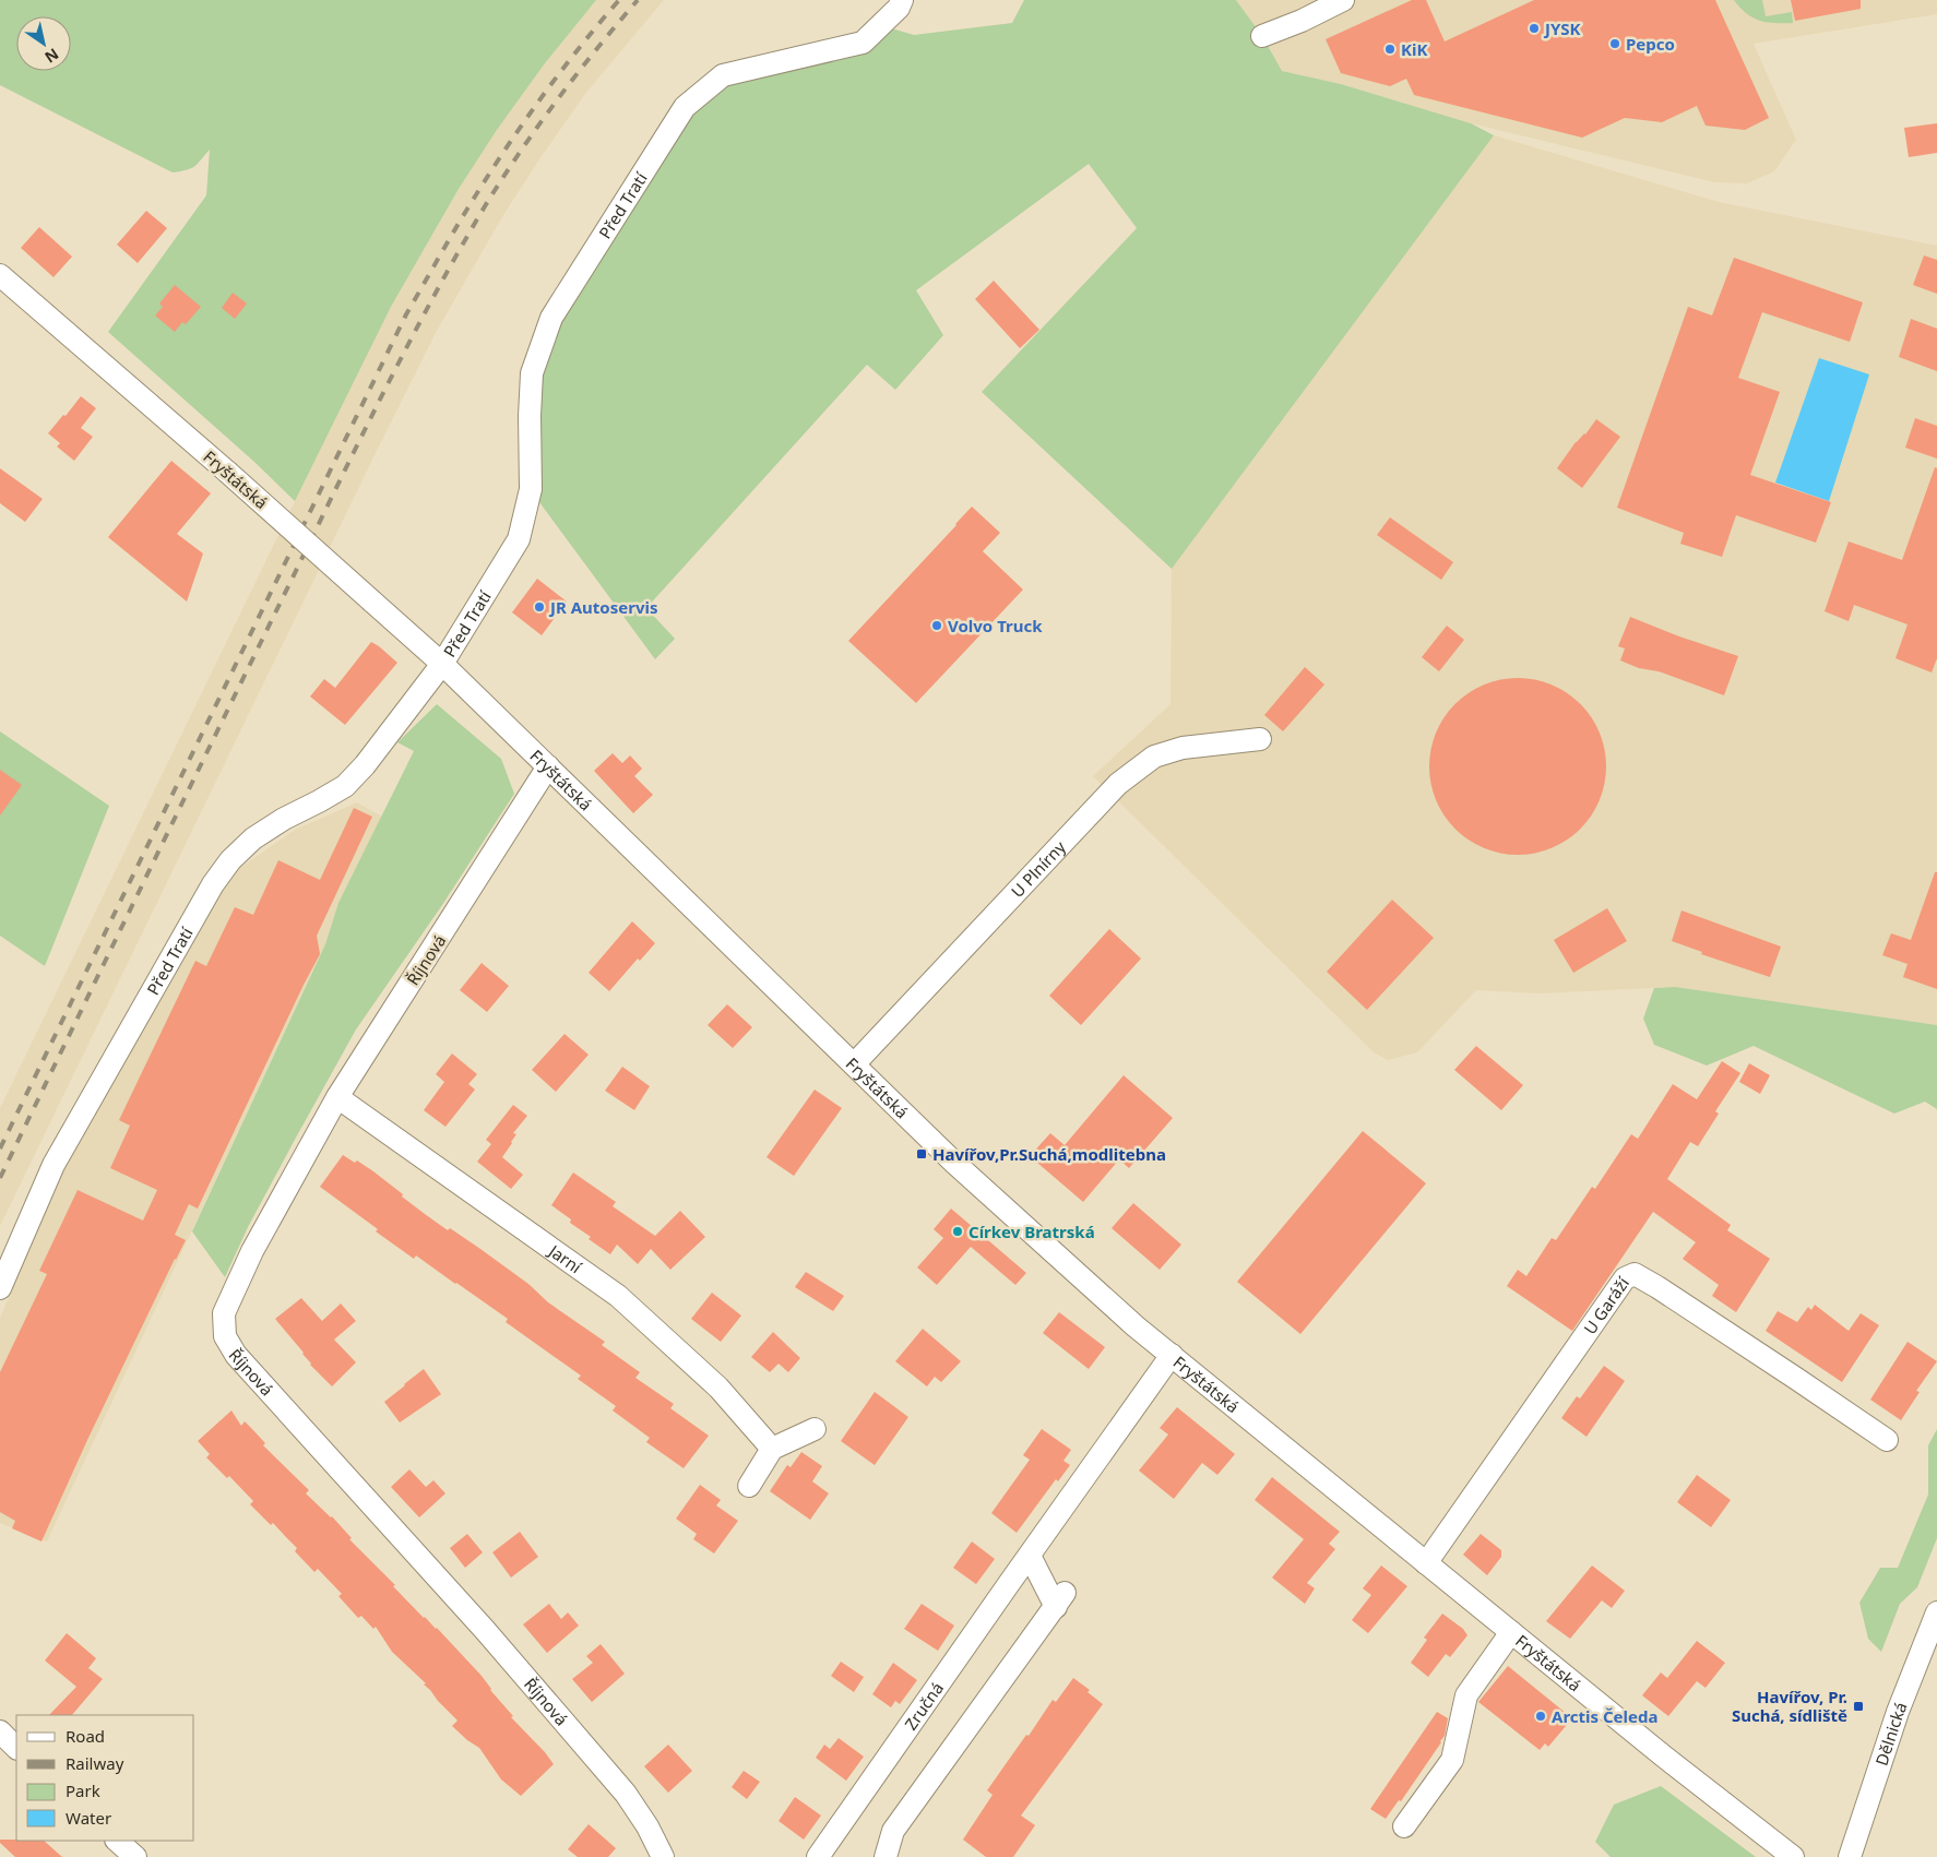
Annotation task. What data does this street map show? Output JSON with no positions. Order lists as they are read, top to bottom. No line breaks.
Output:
{"streets":{"street":["Před Tratí","Fryštátská","U Plnírny","Říjnová","Jarní","U Garáží","Zručná","Dělnická"]},"crossings":[["Před Tratí","Fryštátská"],["Fryštátská","U Plnírny"],["Fryštátská","Říjnová"],["Fryštátská","U Garáží"],["Fryštátská","Zručná"],["Říjnová","Jarní"]],"places":{"other":["JYSK","Pepco","KiK","JR Autoservis","Volvo Truck","Církev Bratrská","Arctis Čeleda"],"transit":["Havířov,Pr.Suchá,modlitebna","Havířov, Pr. Suchá, sídliště"]},"legend":["Road","Railway","Park","Water"],"north":"bottom right"}
